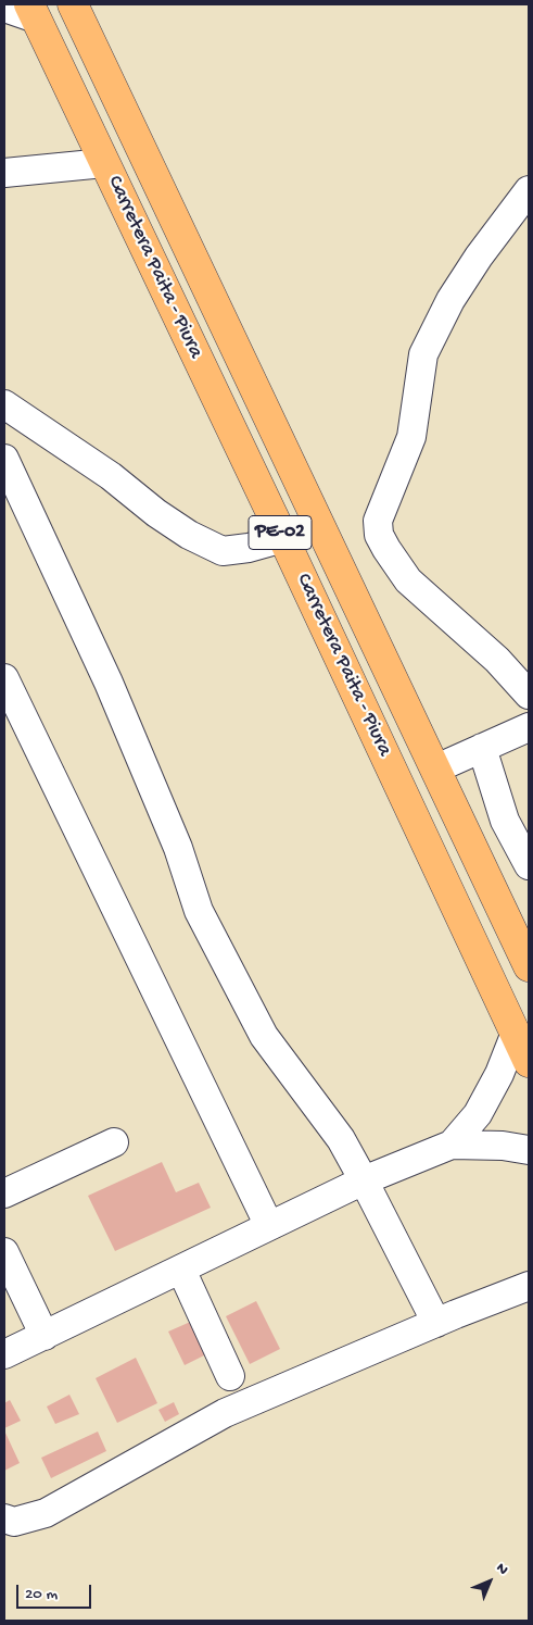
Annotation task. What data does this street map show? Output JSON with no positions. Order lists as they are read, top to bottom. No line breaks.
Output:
{"streets":{"highway":["Carretera Paita - Piura","PE-02"]},"scale_bar":"20 m","north":"top right"}
